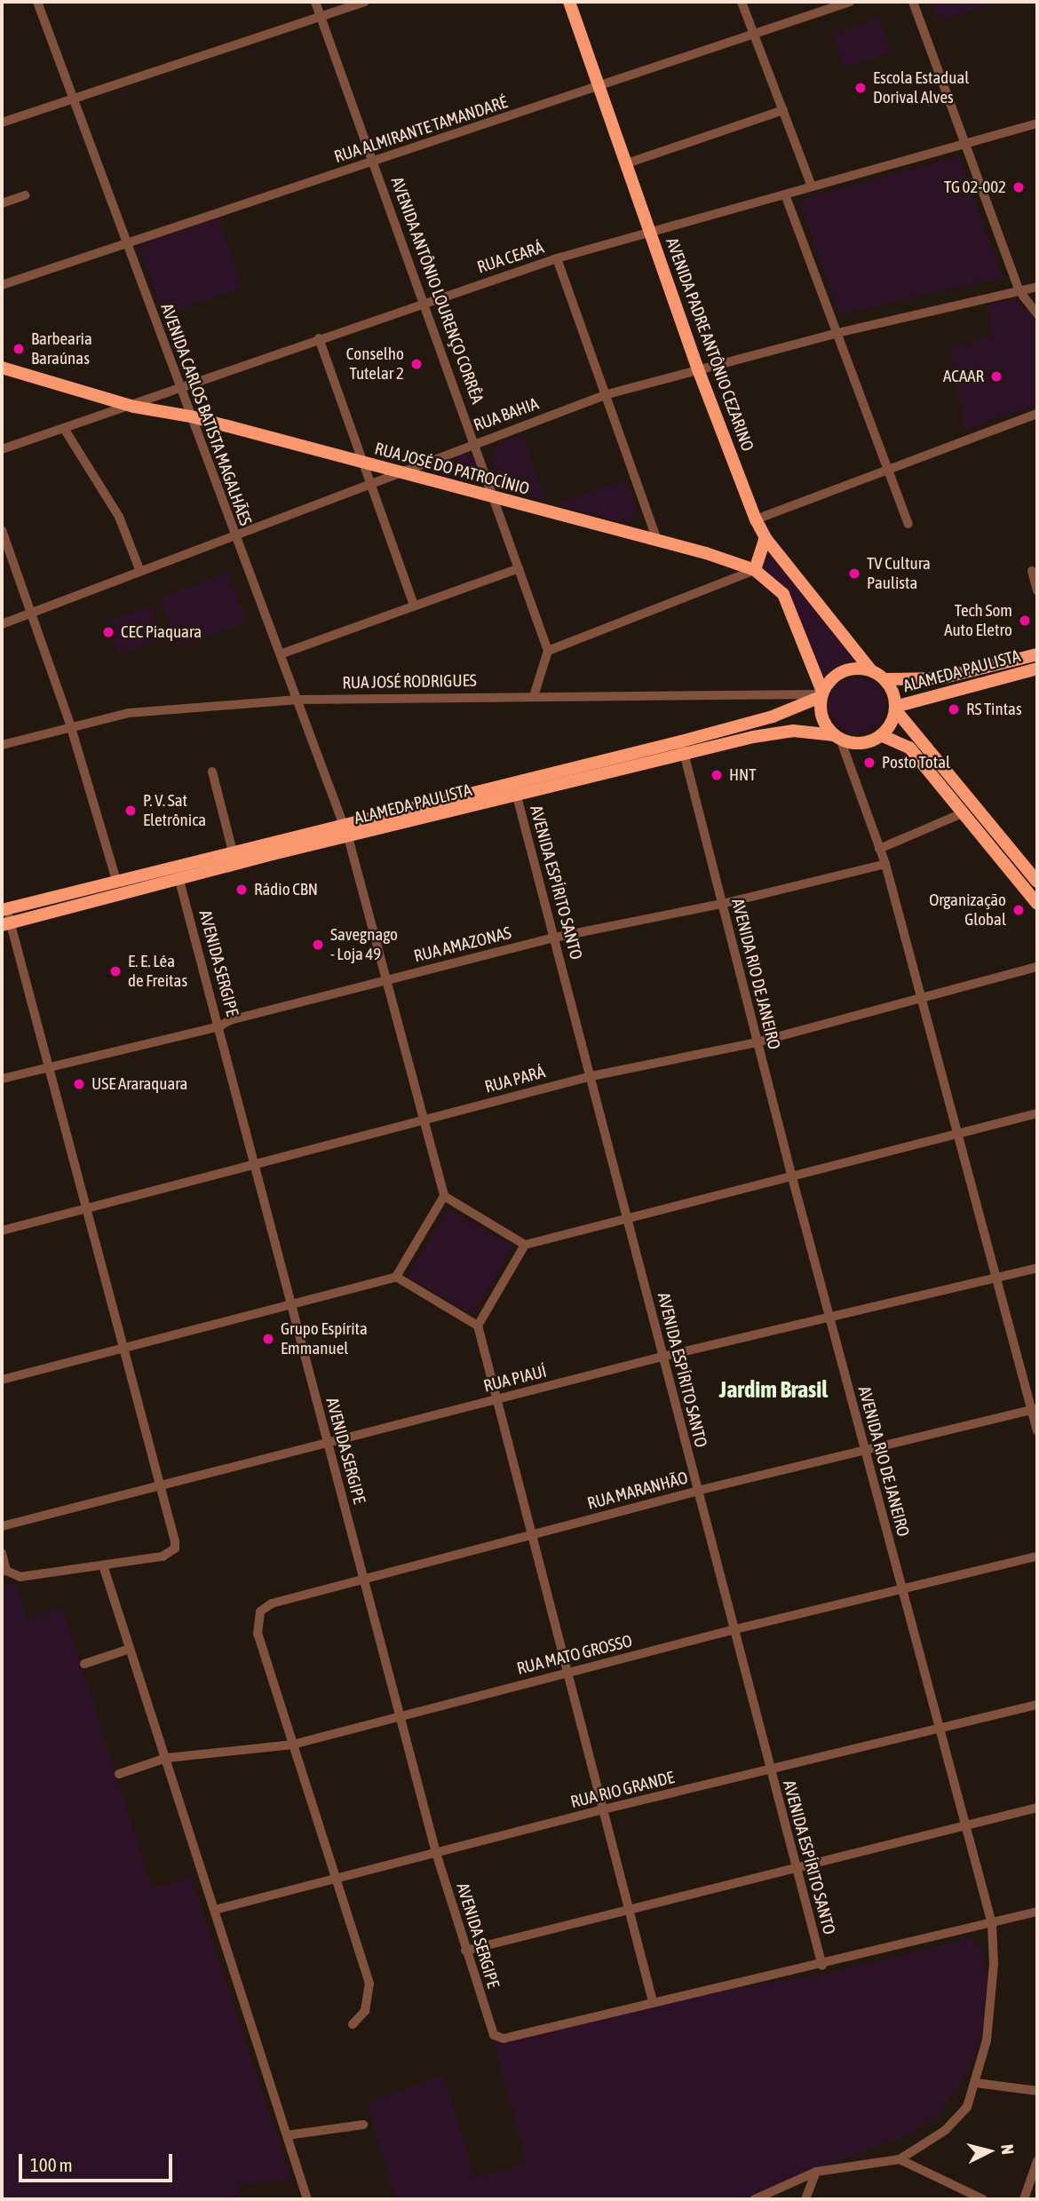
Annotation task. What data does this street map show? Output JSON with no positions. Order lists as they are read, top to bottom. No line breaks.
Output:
{"streets":{"main road":["AVENIDA PADRE ANTÔNIO CEZARINO","RUA JOSÉ DO PATROCÍNIO","ALAMEDA PAULISTA"],"street":["RUA ALMIRANTE TAMANDARÉ","RUA CEARÁ","AVENIDA ANTÔNIO LOURENÇO CORRÊA","AVENIDA CARLOS BATISTA MAGALHÃES","RUA BAHIA","RUA JOSÉ RODRIGUES","AVENIDA ESPÍRITO SANTO","RUA AMAZONAS","AVENIDA SERGIPE","AVENIDA RIO DE JANEIRO","RUA PARÁ","RUA PIAUÍ","RUA MARANHÃO","RUA MATO GROSSO","RUA RIO GRANDE"]},"crossings":[["RUA ALMIRANTE TAMANDARÉ","AVENIDA ANTÔNIO LOURENÇO CORRÊA"],["RUA ALMIRANTE TAMANDARÉ","AVENIDA PADRE ANTÔNIO CEZARINO"],["RUA ALMIRANTE TAMANDARÉ","AVENIDA CARLOS BATISTA MAGALHÃES"],["RUA CEARÁ","AVENIDA ANTÔNIO LOURENÇO CORRÊA"],["RUA CEARÁ","AVENIDA PADRE ANTÔNIO CEZARINO"],["RUA CEARÁ","AVENIDA CARLOS BATISTA MAGALHÃES"],["RUA CEARÁ","RUA JOSÉ DO PATROCÍNIO"],["AVENIDA ANTÔNIO LOURENÇO CORRÊA","RUA BAHIA"],["AVENIDA ANTÔNIO LOURENÇO CORRÊA","RUA JOSÉ DO PATROCÍNIO"],["AVENIDA PADRE ANTÔNIO CEZARINO","RUA BAHIA"],["AVENIDA PADRE ANTÔNIO CEZARINO","RUA JOSÉ DO PATROCÍNIO"],["AVENIDA PADRE ANTÔNIO CEZARINO","ALAMEDA PAULISTA"],["AVENIDA PADRE ANTÔNIO CEZARINO","RUA JOSÉ RODRIGUES"],["AVENIDA CARLOS BATISTA MAGALHÃES","RUA BAHIA"],["AVENIDA CARLOS BATISTA MAGALHÃES","RUA JOSÉ DO PATROCÍNIO"],["AVENIDA CARLOS BATISTA MAGALHÃES","ALAMEDA PAULISTA"],["AVENIDA CARLOS BATISTA MAGALHÃES","RUA JOSÉ RODRIGUES"],["AVENIDA CARLOS BATISTA MAGALHÃES","RUA AMAZONAS"],["AVENIDA CARLOS BATISTA MAGALHÃES","RUA PARÁ"],["RUA BAHIA","RUA JOSÉ DO PATROCÍNIO"],["RUA JOSÉ DO PATROCÍNIO","ALAMEDA PAULISTA"],["RUA JOSÉ DO PATROCÍNIO","RUA JOSÉ RODRIGUES"],["ALAMEDA PAULISTA","RUA JOSÉ RODRIGUES"],["ALAMEDA PAULISTA","AVENIDA ESPÍRITO SANTO"],["ALAMEDA PAULISTA","AVENIDA SERGIPE"],["ALAMEDA PAULISTA","AVENIDA RIO DE JANEIRO"],["AVENIDA ESPÍRITO SANTO","RUA AMAZONAS"],["AVENIDA ESPÍRITO SANTO","RUA PARÁ"],["AVENIDA ESPÍRITO SANTO","RUA PIAUÍ"],["AVENIDA ESPÍRITO SANTO","RUA MARANHÃO"],["AVENIDA ESPÍRITO SANTO","RUA MATO GROSSO"],["AVENIDA ESPÍRITO SANTO","RUA RIO GRANDE"],["RUA AMAZONAS","AVENIDA SERGIPE"],["RUA AMAZONAS","AVENIDA RIO DE JANEIRO"],["AVENIDA SERGIPE","RUA PARÁ"],["AVENIDA SERGIPE","RUA PIAUÍ"],["AVENIDA SERGIPE","RUA MARANHÃO"],["AVENIDA SERGIPE","RUA MATO GROSSO"],["AVENIDA SERGIPE","RUA RIO GRANDE"],["AVENIDA RIO DE JANEIRO","RUA PARÁ"],["AVENIDA RIO DE JANEIRO","RUA PIAUÍ"],["AVENIDA RIO DE JANEIRO","RUA MARANHÃO"],["AVENIDA RIO DE JANEIRO","RUA MATO GROSSO"],["AVENIDA RIO DE JANEIRO","RUA RIO GRANDE"],["RUA MARANHÃO","RUA MATO GROSSO"]],"districts":["Jardim Brasil"],"places":["Escola Estadual Dorival Alves","TG 02-002","Barbearia Baraúnas","Conselho Tutelar 2","ACAAR","TV Cultura Paulista","Tech Som Auto Eletro","CEC Piaquara","RS Tintas","Posto Total","HNT","P. V. Sat Eletrônica","Rádio CBN","Organização Global","Savegnago - Loja 49","E. E. Léa de Freitas","USE Araraquara","Grupo Espírita Emmanuel"],"scale_bar":"100 m","north":"right"}
